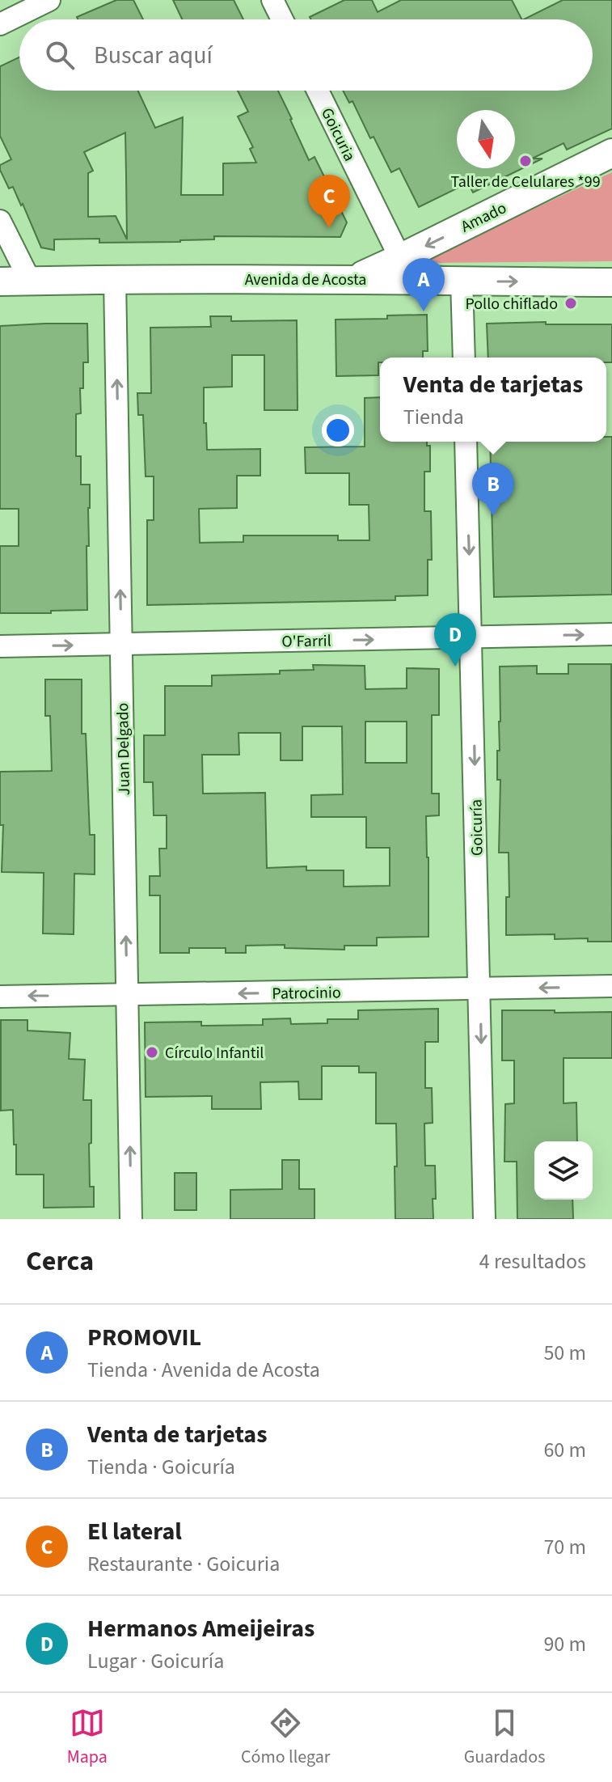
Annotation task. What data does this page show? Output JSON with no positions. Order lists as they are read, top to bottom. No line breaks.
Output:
{"streets":{"main road":["Amado","Avenida de Acosta"],"street":["Goicuria","O'Farril","Juan Delgado","Goicuría","Patrocinio"]},"crossings":[["Goicuria","Amado"],["Amado","Avenida de Acosta"],["Avenida de Acosta","Juan Delgado"],["O'Farril","Juan Delgado"],["O'Farril","Goicuría"],["Juan Delgado","Patrocinio"],["Goicuría","Patrocinio"]],"one_way":["Amado","O'Farril","Juan Delgado","Goicuría","Patrocinio"],"places":["Taller de Celulares *99","Pollo chiflado","Círculo Infantil"],"north":"bottom","page":{"search":"Buscar aquí","pins":["C","A","B","D"],"popup":["Venta de tarjetas","Tienda"],"heading":["Cerca","4 resultados"],"list":[{"mark":"A","name":"PROMOVIL","note":"Tienda · Avenida de Acosta","value":"50 m"},{"mark":"B","name":"Venta de tarjetas","note":"Tienda · Goicuría","value":"60 m"},{"mark":"C","name":"El lateral","note":"Restaurante · Goicuria","value":"70 m"},{"mark":"D","name":"Hermanos Ameijeiras","note":"Lugar · Goicuría","value":"90 m"}],"nav":["Mapa","Cómo llegar","Guardados"]}}
